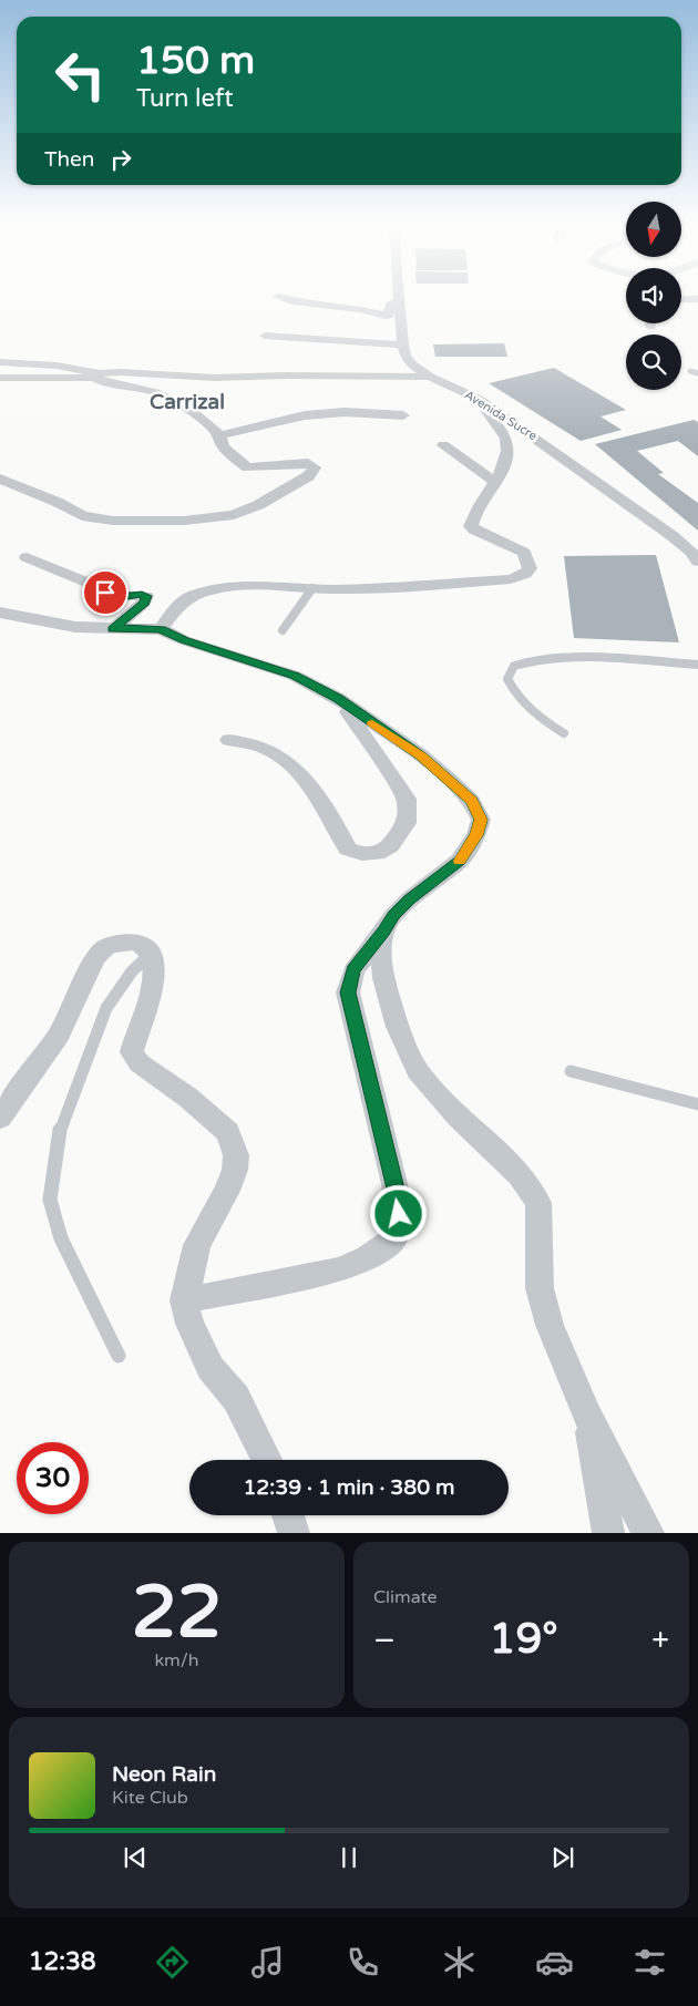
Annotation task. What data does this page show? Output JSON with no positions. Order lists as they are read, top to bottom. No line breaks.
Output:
{"streets":{"street":["Avenida Sucre"]},"districts":["Carrizal"],"north":"bottom","page":{"turn":["150 m","Turn left"],"then":"Then","limit":"30","trip":"12:39 · 1 min · 380 m","tile":[["22","km/h"],"Climate"],"heat":["−","19°","+"],"song":["Neon Rain","Kite Club"],"tabs":"12:38"}}
